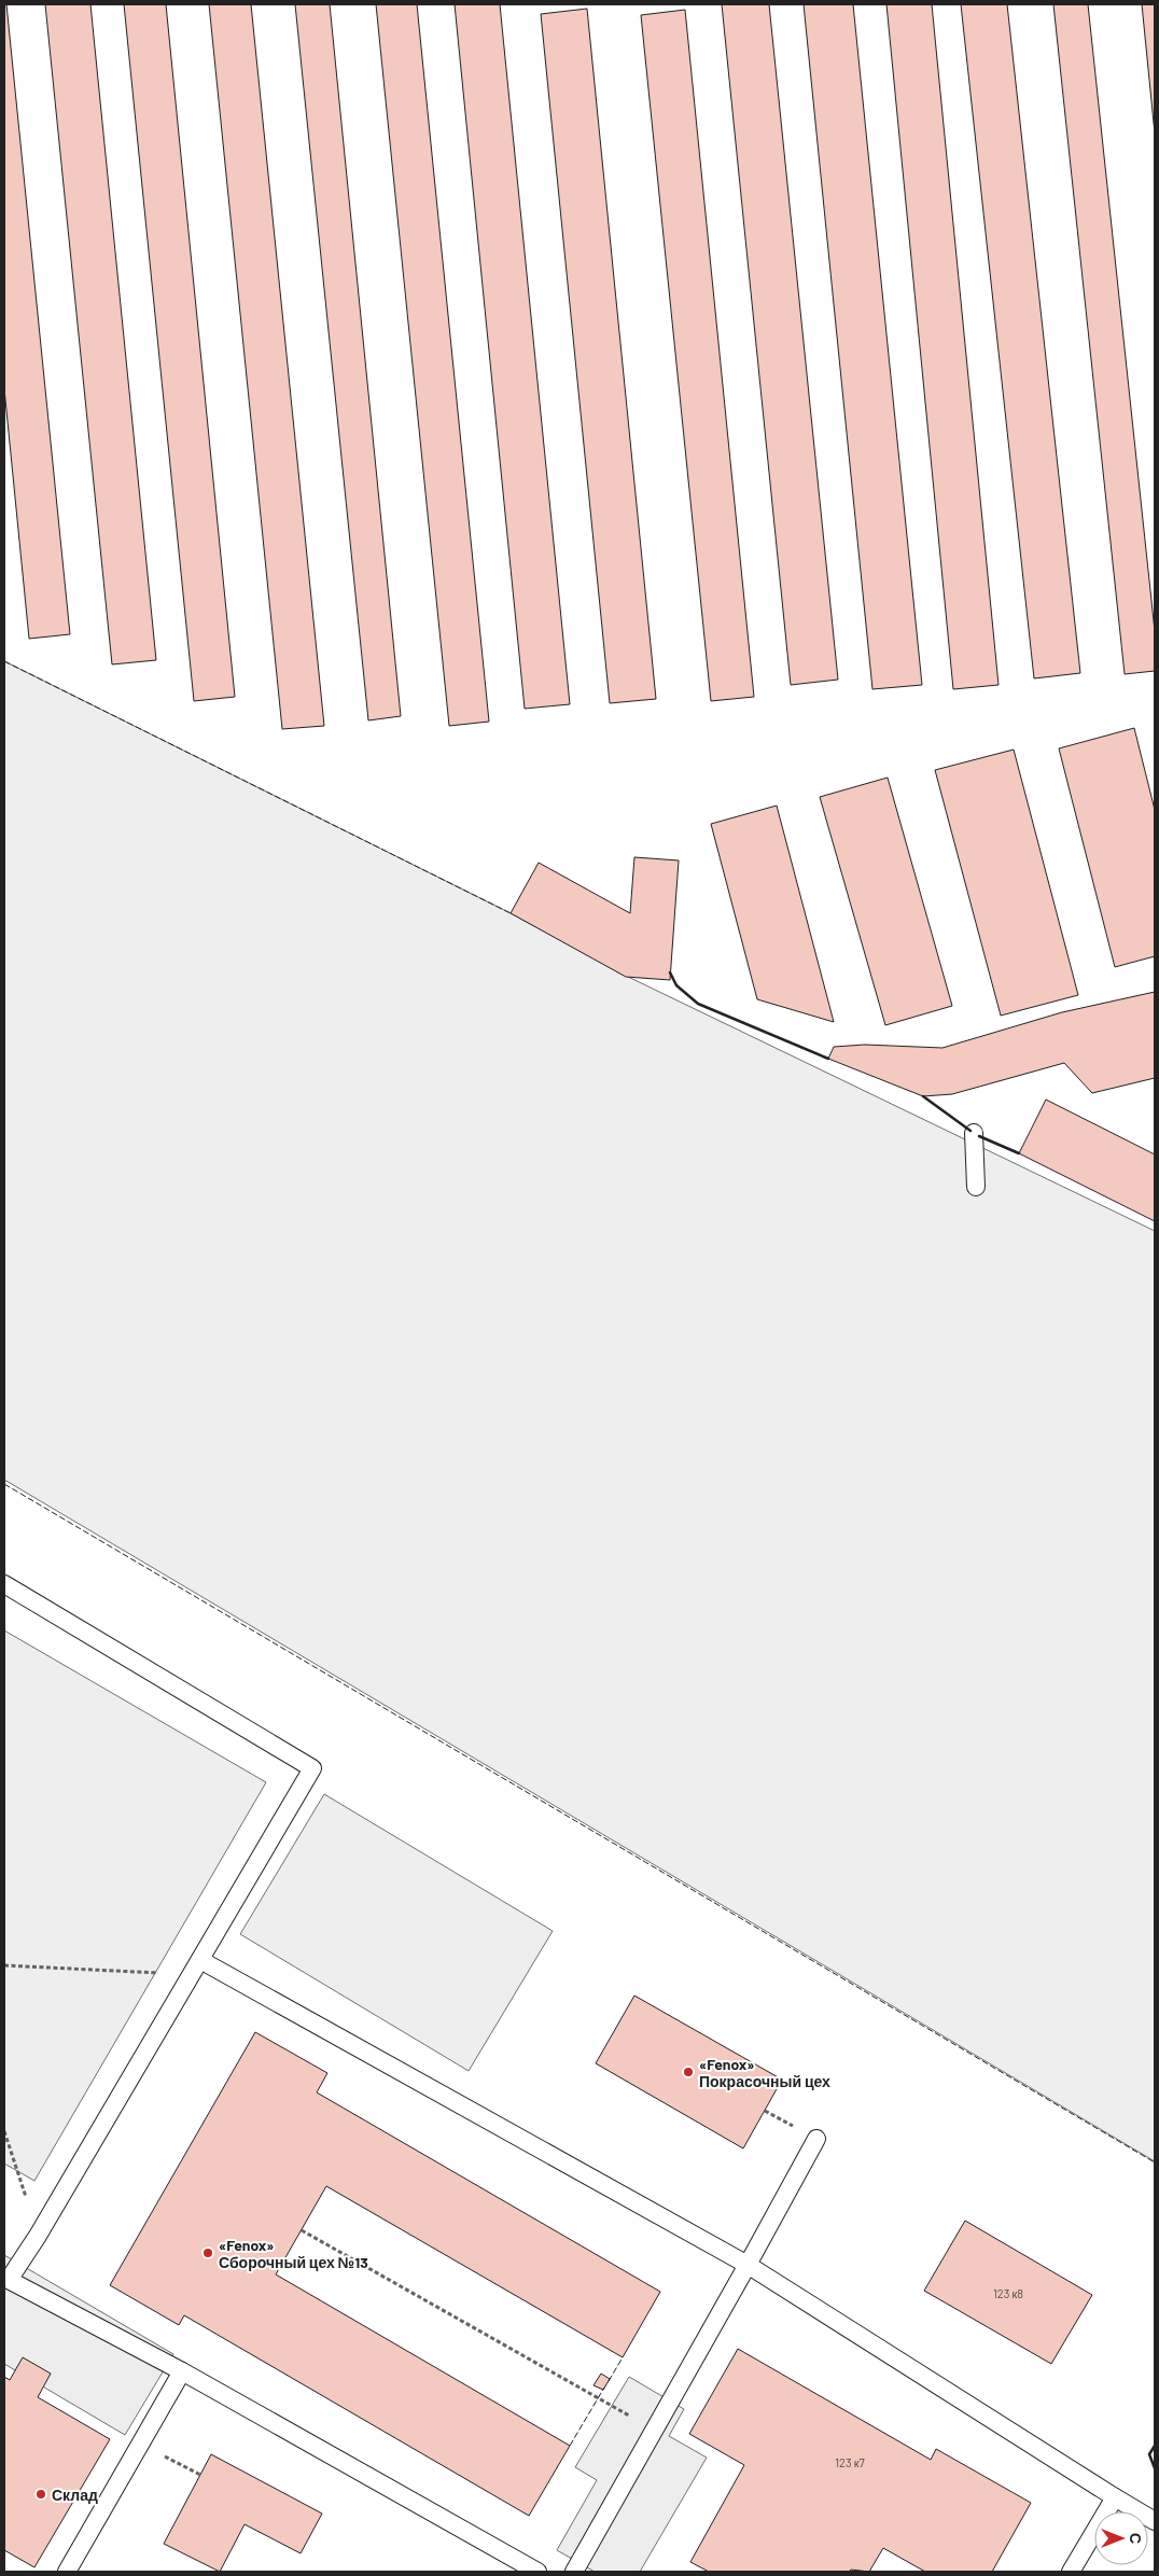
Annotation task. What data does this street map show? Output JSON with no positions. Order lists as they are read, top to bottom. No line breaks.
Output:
{"places":["«Fenox» Покрасочный цех","«Fenox» Сборочный цех №13","Склад"],"house_numbers":["123 к8","123 к7"],"north":"right"}
